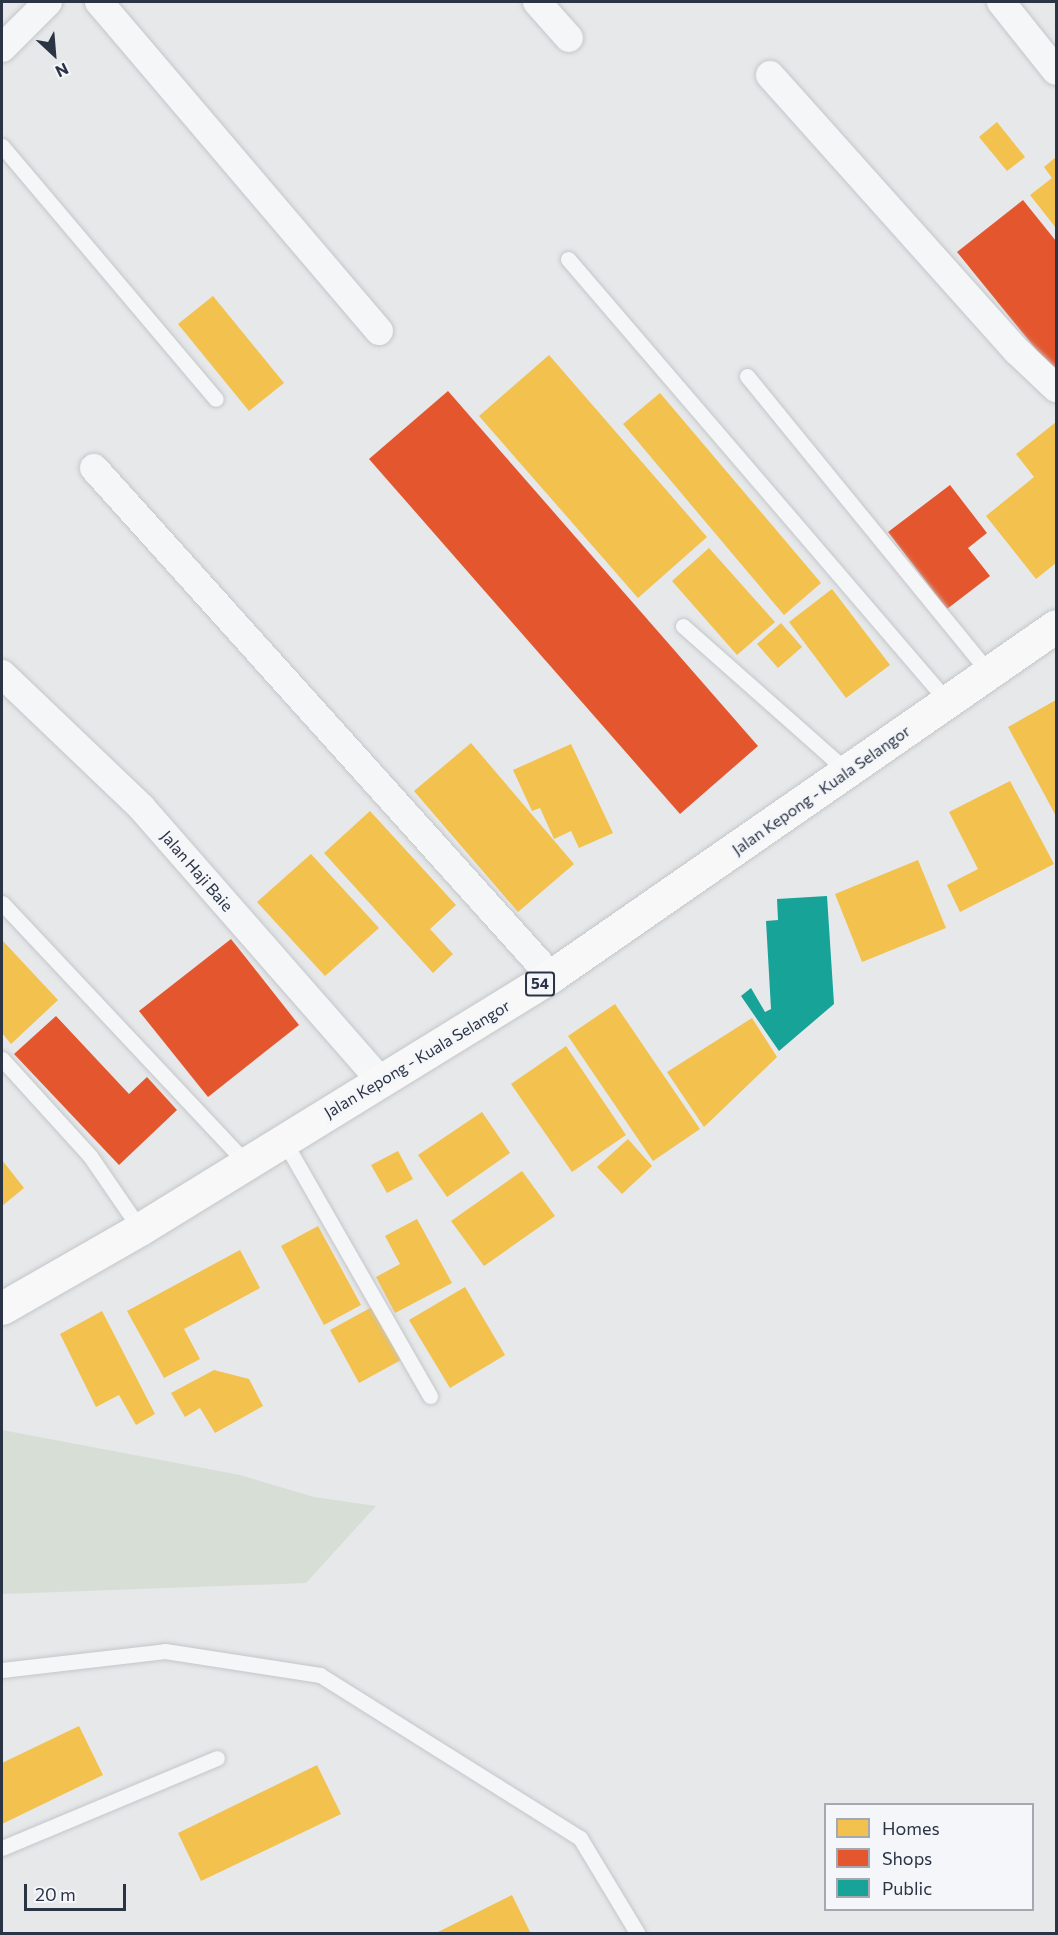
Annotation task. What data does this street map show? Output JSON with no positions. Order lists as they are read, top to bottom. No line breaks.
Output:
{"streets":{"highway":["Jalan Kepong - Kuala Selangor","54"],"street":["Jalan Haji Baie"]},"crossings":[["Jalan Kepong - Kuala Selangor","Jalan Haji Baie"]],"legend":["Homes","Shops","Public"],"scale_bar":"20 m","north":"bottom right"}
